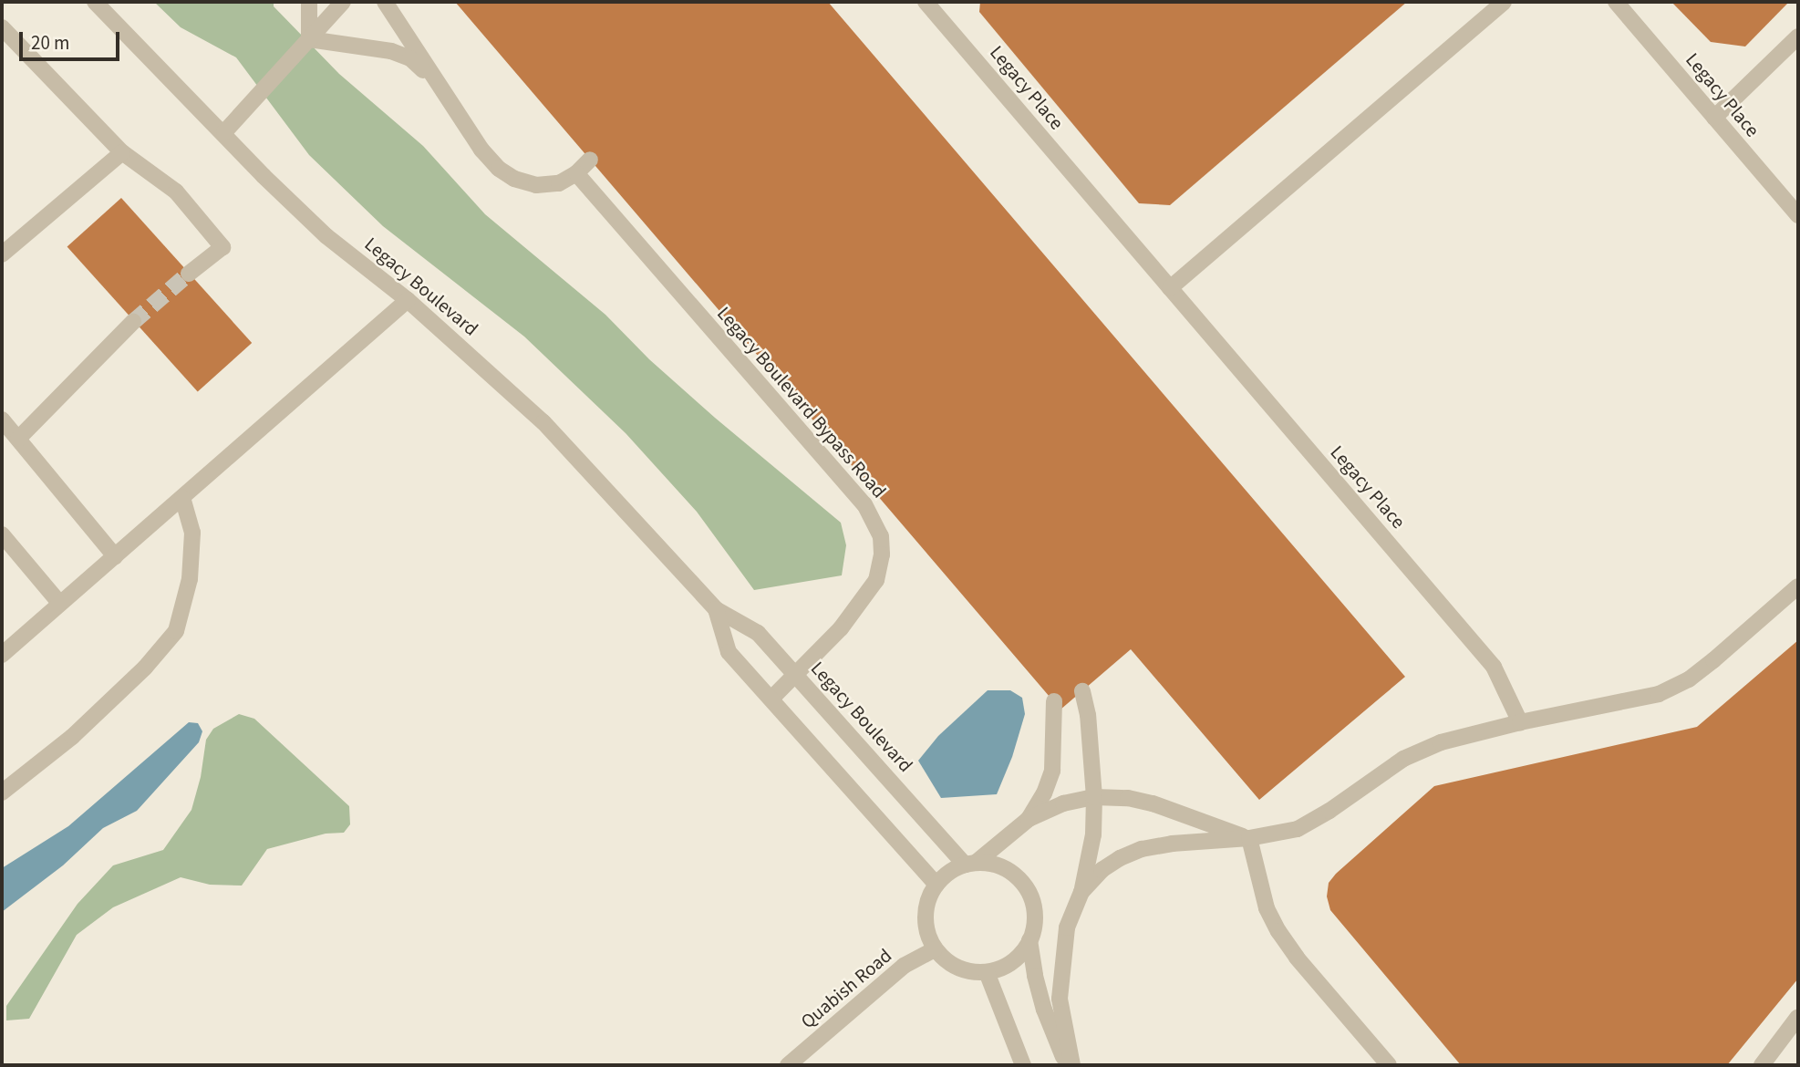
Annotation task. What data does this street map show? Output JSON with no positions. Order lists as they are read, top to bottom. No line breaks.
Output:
{"streets":{"street":["Legacy Place","Legacy Boulevard","Legacy Boulevard Bypass Road","Quabish Road"]},"crossings":[["Legacy Boulevard","Legacy Boulevard Bypass Road"],["Legacy Boulevard","Quabish Road"]],"scale_bar":"20 m"}
